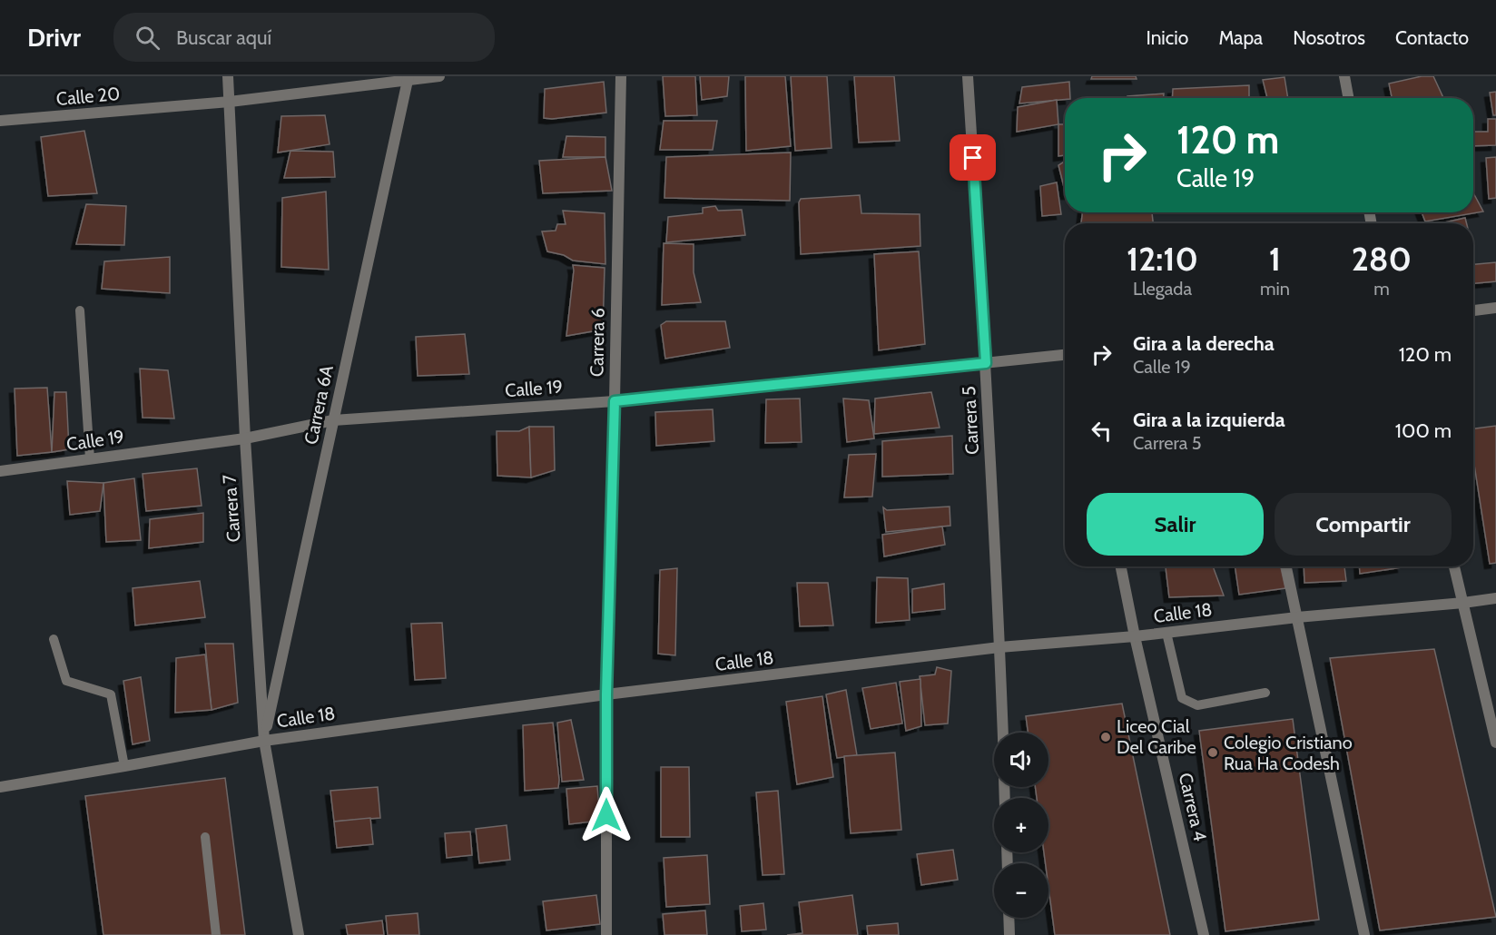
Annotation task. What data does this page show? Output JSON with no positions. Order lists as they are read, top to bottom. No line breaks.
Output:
{"streets":{"street":["Calle 20","Carrera 6","Calle 19","Carrera 6A","Carrera 5","Carrera 7","Calle 18","Carrera 4"]},"crossings":[["Calle 20","Carrera 6A"],["Calle 20","Carrera 7"],["Carrera 6","Calle 19"],["Carrera 6","Calle 18"],["Calle 19","Carrera 6A"],["Calle 19","Carrera 5"],["Calle 19","Carrera 7"],["Carrera 6A","Carrera 7"],["Carrera 6A","Calle 18"],["Carrera 5","Calle 18"],["Carrera 7","Calle 18"],["Calle 18","Carrera 4"]],"places":["Liceo Cial Del Caribe","Colegio Cristiano Rua Ha Codesh"],"page":{"header":"Drivr","search":"Buscar aquí","nav":["Inicio","Mapa","Nosotros","Contacto"],"turn":["120 m","Calle 19"],"eta":["12:10","Llegada","1","min","280","m"],"list":[{"name":"Gira a la derecha","note":"Calle 19","value":"120 m"},{"name":"Gira a la izquierda","note":"Carrera 5","value":"100 m"}],"buttons":["Salir","Compartir"],"map_buttons":["+","−"]}}
